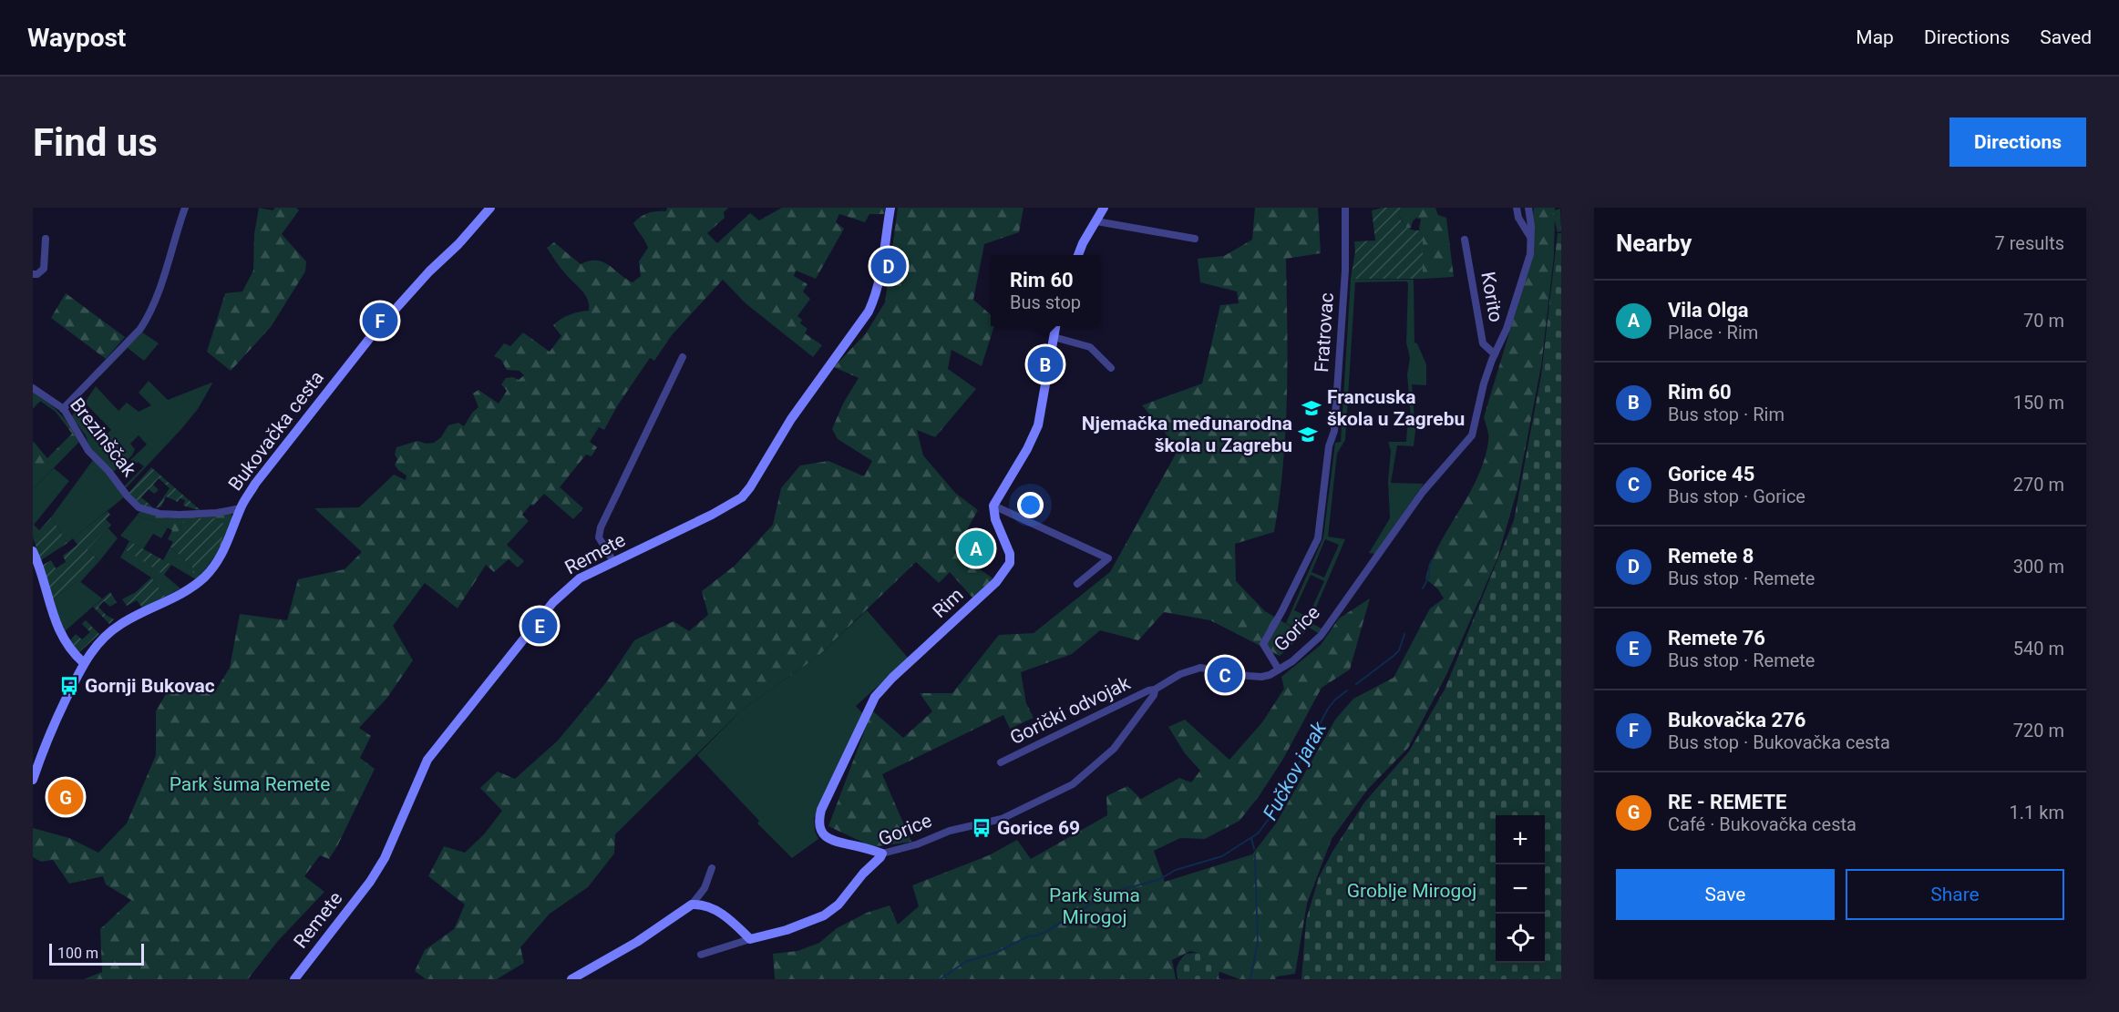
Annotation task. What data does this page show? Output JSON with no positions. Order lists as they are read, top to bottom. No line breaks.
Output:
{"streets":{"street":["Korito","Fratrovac","Bukovačka cesta","Brezinščak","Remete","Rim","Gorice","Gorički odvojak"]},"crossings":[["Korito","Gorice"],["Fratrovac","Gorice"],["Bukovačka cesta","Brezinščak"],["Rim","Gorice"],["Gorice","Gorički odvojak"]],"water":["Fučkov jarak"],"parks":["Park šuma Remete","Groblje Mirogoj","Park šuma Mirogoj"],"places":{"school or university":["Francuska škola u Zagrebu","Njemačka međunarodna škola u Zagrebu"],"bus stop":["Gornji Bukovac","Gorice 69"]},"scale_bar":"100 m","page":{"header":"Waypost","nav":["Map","Directions","Saved"],"buttons":["Directions",["Save","Share"]],"title":"Find us","heading":["Nearby","7 results"],"pins":["D","F","B","A","E","C","G"],"popup":["Rim 60","Bus stop"],"list":[{"mark":"A","name":"Vila Olga","note":"Place · Rim","value":"70 m"},{"mark":"B","name":"Rim 60","note":"Bus stop · Rim","value":"150 m"},{"mark":"C","name":"Gorice 45","note":"Bus stop · Gorice","value":"270 m"},{"mark":"D","name":"Remete 8","note":"Bus stop · Remete","value":"300 m"},{"mark":"E","name":"Remete 76","note":"Bus stop · Remete","value":"540 m"},{"mark":"F","name":"Bukovačka 276","note":"Bus stop · Bukovačka cesta","value":"720 m"},{"mark":"G","name":"RE - REMETE","note":"Café · Bukovačka cesta","value":"1.1 km"}],"map_buttons":["+","−"],"scale":"100 m"}}
